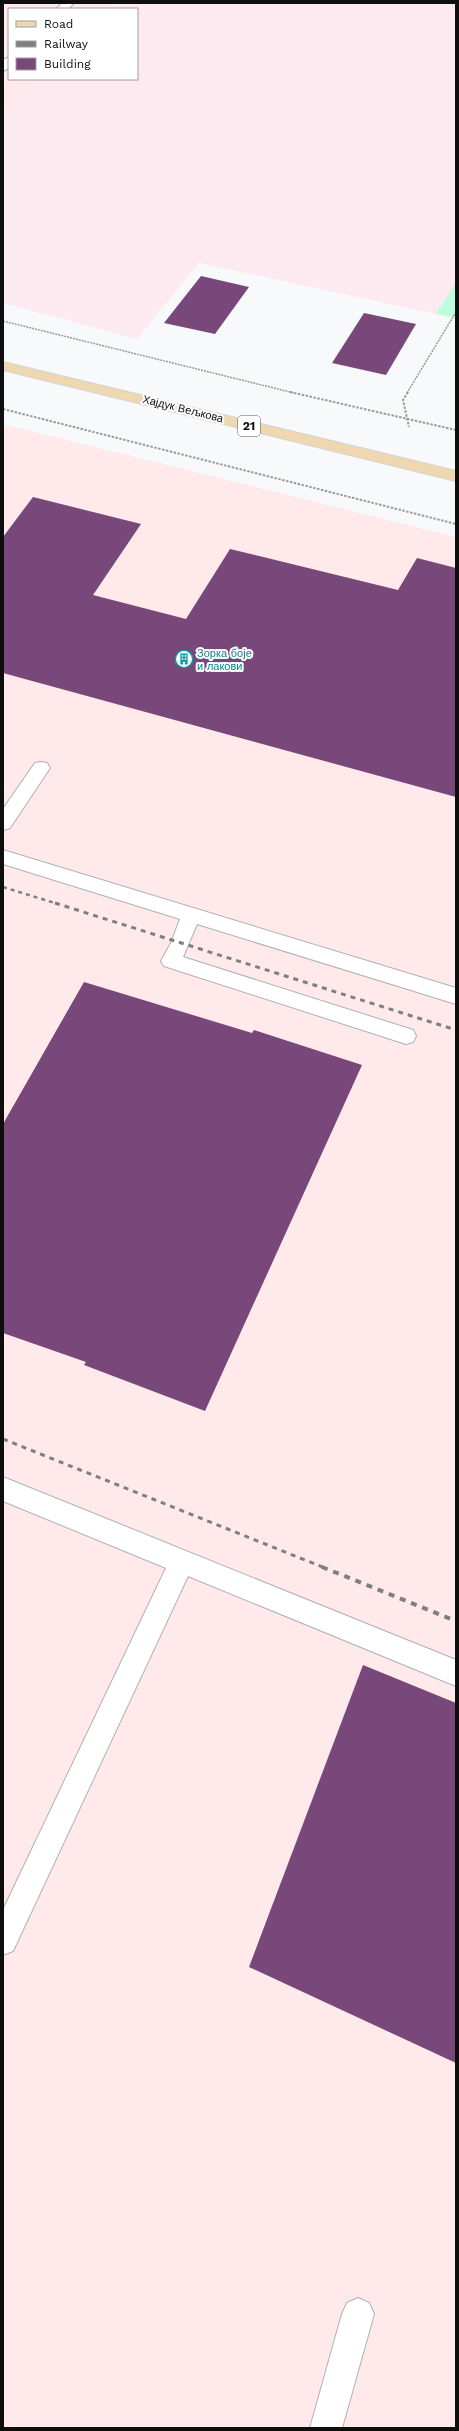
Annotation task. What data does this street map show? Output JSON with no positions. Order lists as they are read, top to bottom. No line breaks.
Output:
{"streets":{"main road":["Хајдук Вељкова","21"]},"places":{"building":["Зорка боје и лакови"]},"legend":["Road","Railway","Building"]}
